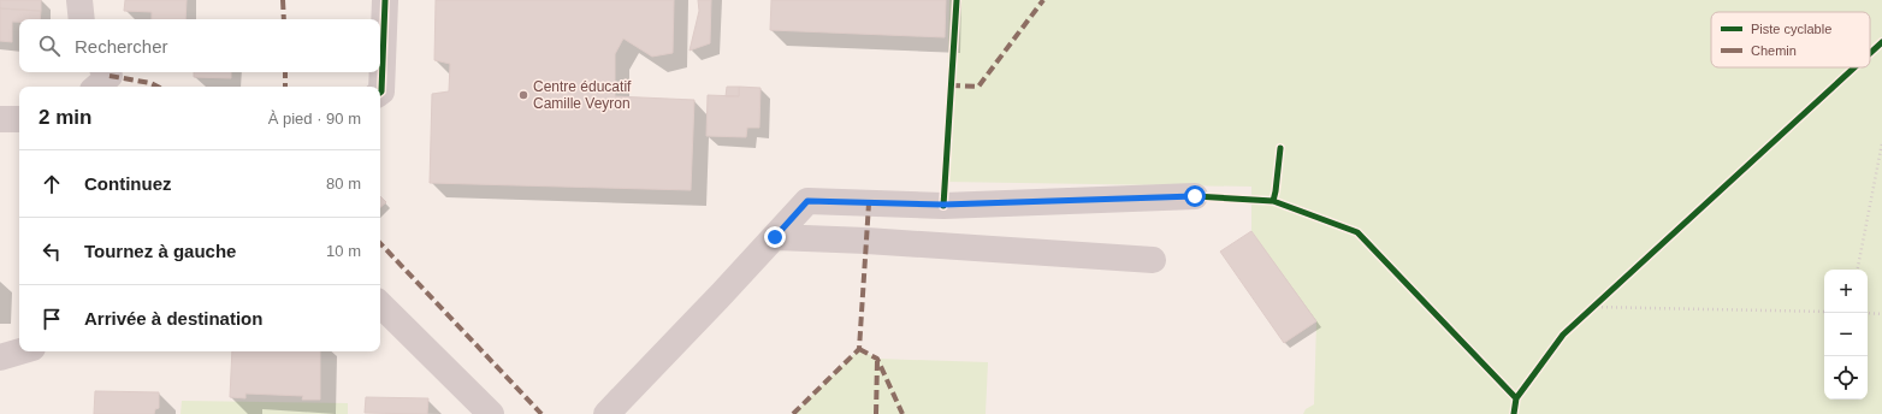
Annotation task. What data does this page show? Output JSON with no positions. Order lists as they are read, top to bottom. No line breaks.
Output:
{"places":["Centre éducatif Camille Veyron"],"legend":["Piste cyclable","Chemin"],"page":{"search":"Rechercher","heading":["2 min","À pied · 90 m"],"list":[["Continuez","80 m"],["Tournez à gauche","10 m"],"Arrivée à destination"],"map_buttons":["+","−"]}}
